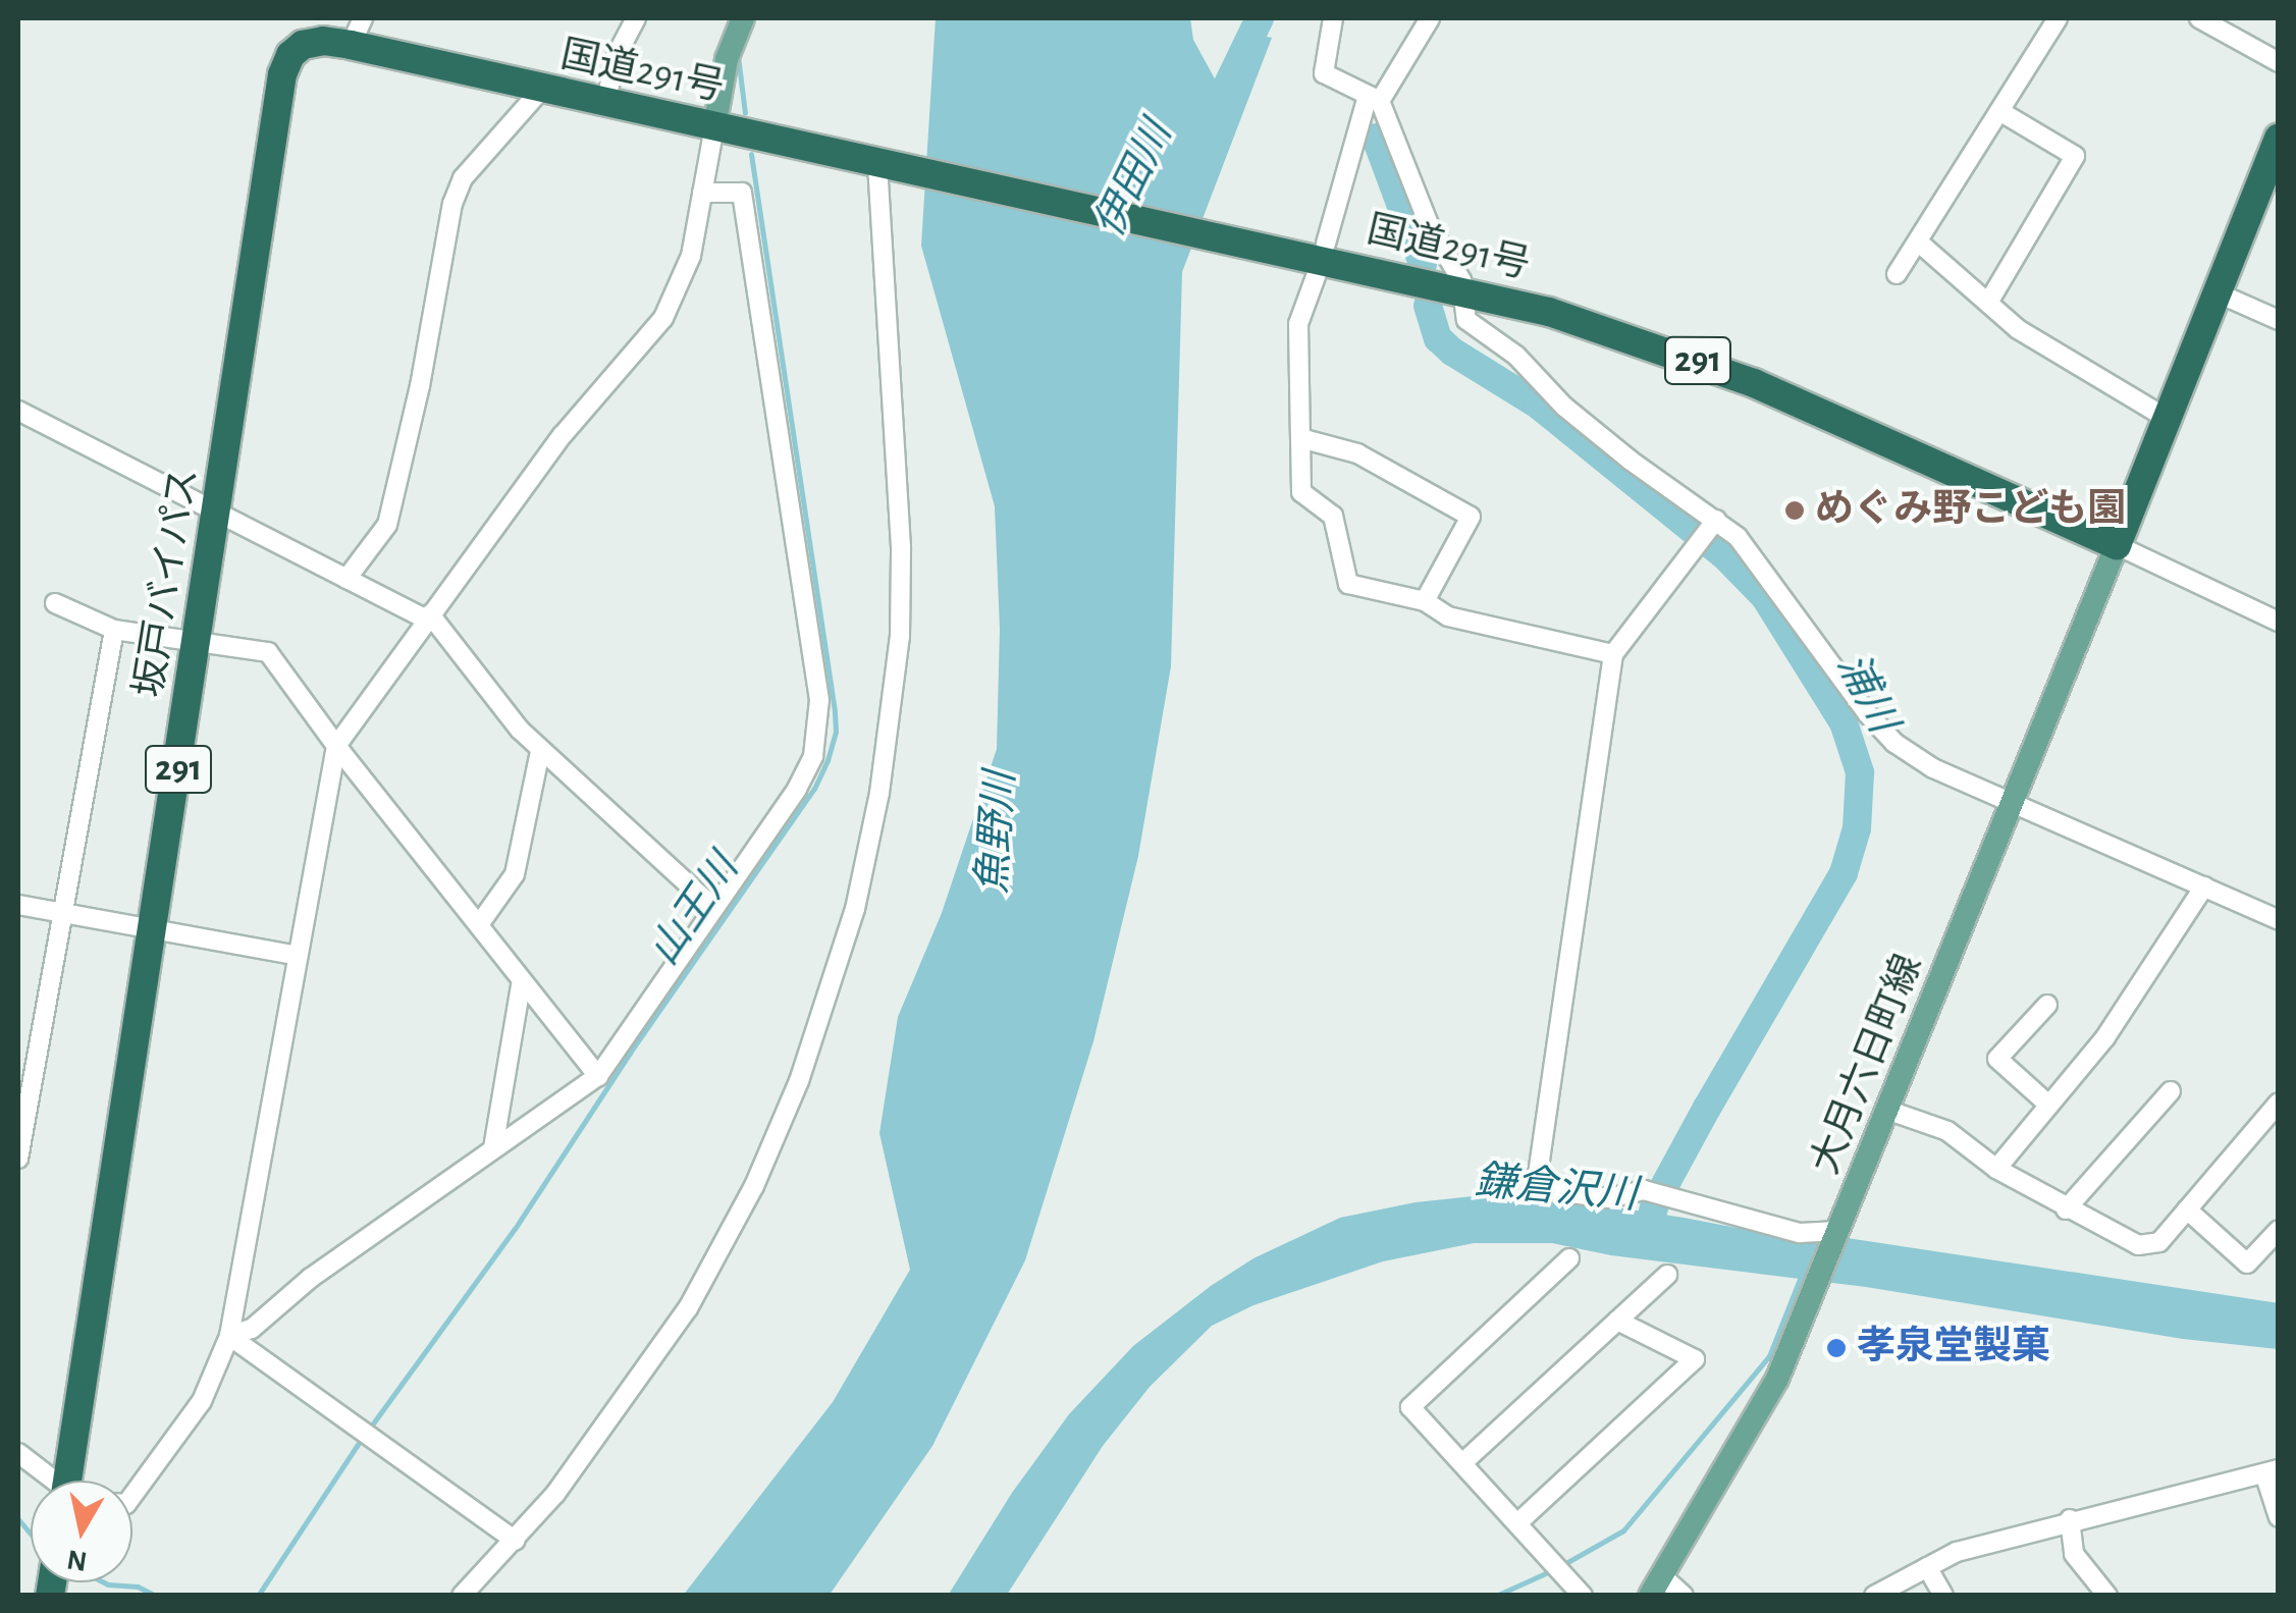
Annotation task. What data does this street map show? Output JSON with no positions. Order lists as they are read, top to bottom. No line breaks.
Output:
{"streets":{"highway":["国道291号","291","坂戸バイパス"],"main road":["大月六日町線"]},"crossings":[["国道291号","坂戸バイパス"],["国道291号","大月六日町線"]],"water":["伊田川","浦川","魚野川","山王川","鎌倉沢川"],"places":["めぐみ野こども園","孝泉堂製菓"],"north":"bottom"}
